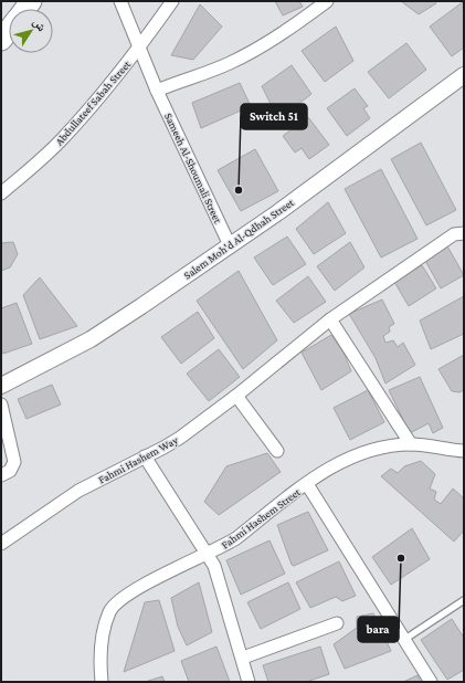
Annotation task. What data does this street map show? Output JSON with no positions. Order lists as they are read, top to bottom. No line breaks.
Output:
{"streets":{"street":["Abdullateef Sabah Street","Sameeh Al-Shoumali Street","Salem Moh'd Al-Qdhah Street","Fahmi Hashem Way","Fahmi Hashem Street"]},"crossings":[["Abdullateef Sabah Street","Sameeh Al-Shoumali Street"],["Sameeh Al-Shoumali Street","Salem Moh'd Al-Qdhah Street"]],"places":["Switch 51","bara"],"north":"top right"}
